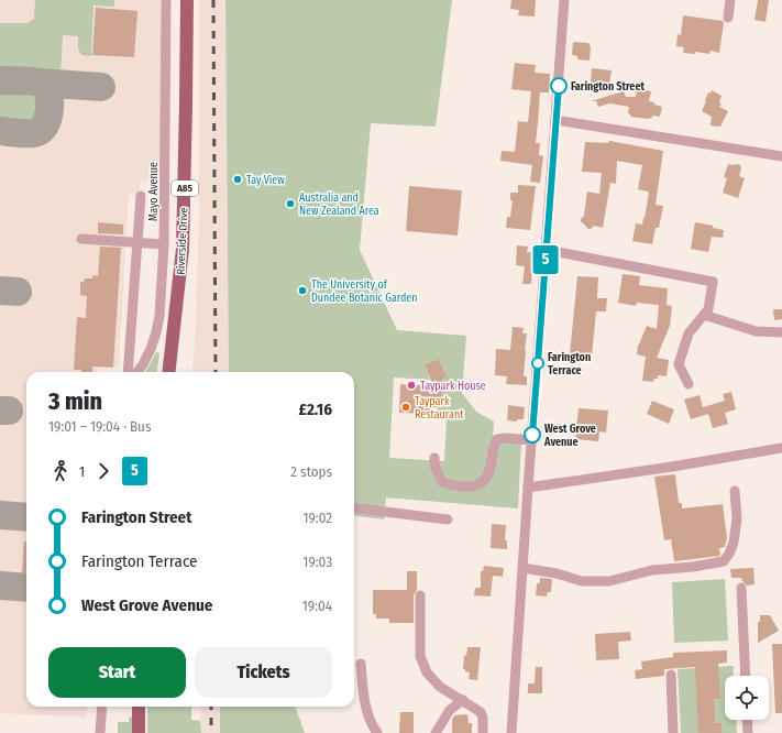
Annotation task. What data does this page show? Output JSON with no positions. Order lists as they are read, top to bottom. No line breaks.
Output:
{"streets":{"main road":["A85","Riverside Drive"],"street":["Mayo Avenue"]},"places":["Farington Street","Tay View","Australia and New Zealand Area","The University of Dundee Botanic Garden","Farington Terrace","Taypark House","Taypark Restaurant","West Grove Avenue"],"lines":["bus line 5"],"page":{"on_map":"5","heading":["3 min","19:01 – 19:04 · Bus","£2.16"],"legs":["1","5","2 stops"],"list":[{"name":"Farington Street","value":"19:02"},{"name":"Farington Terrace","value":"19:03"},{"name":"West Grove Avenue","value":"19:04"}],"buttons":["Start","Tickets"]}}
